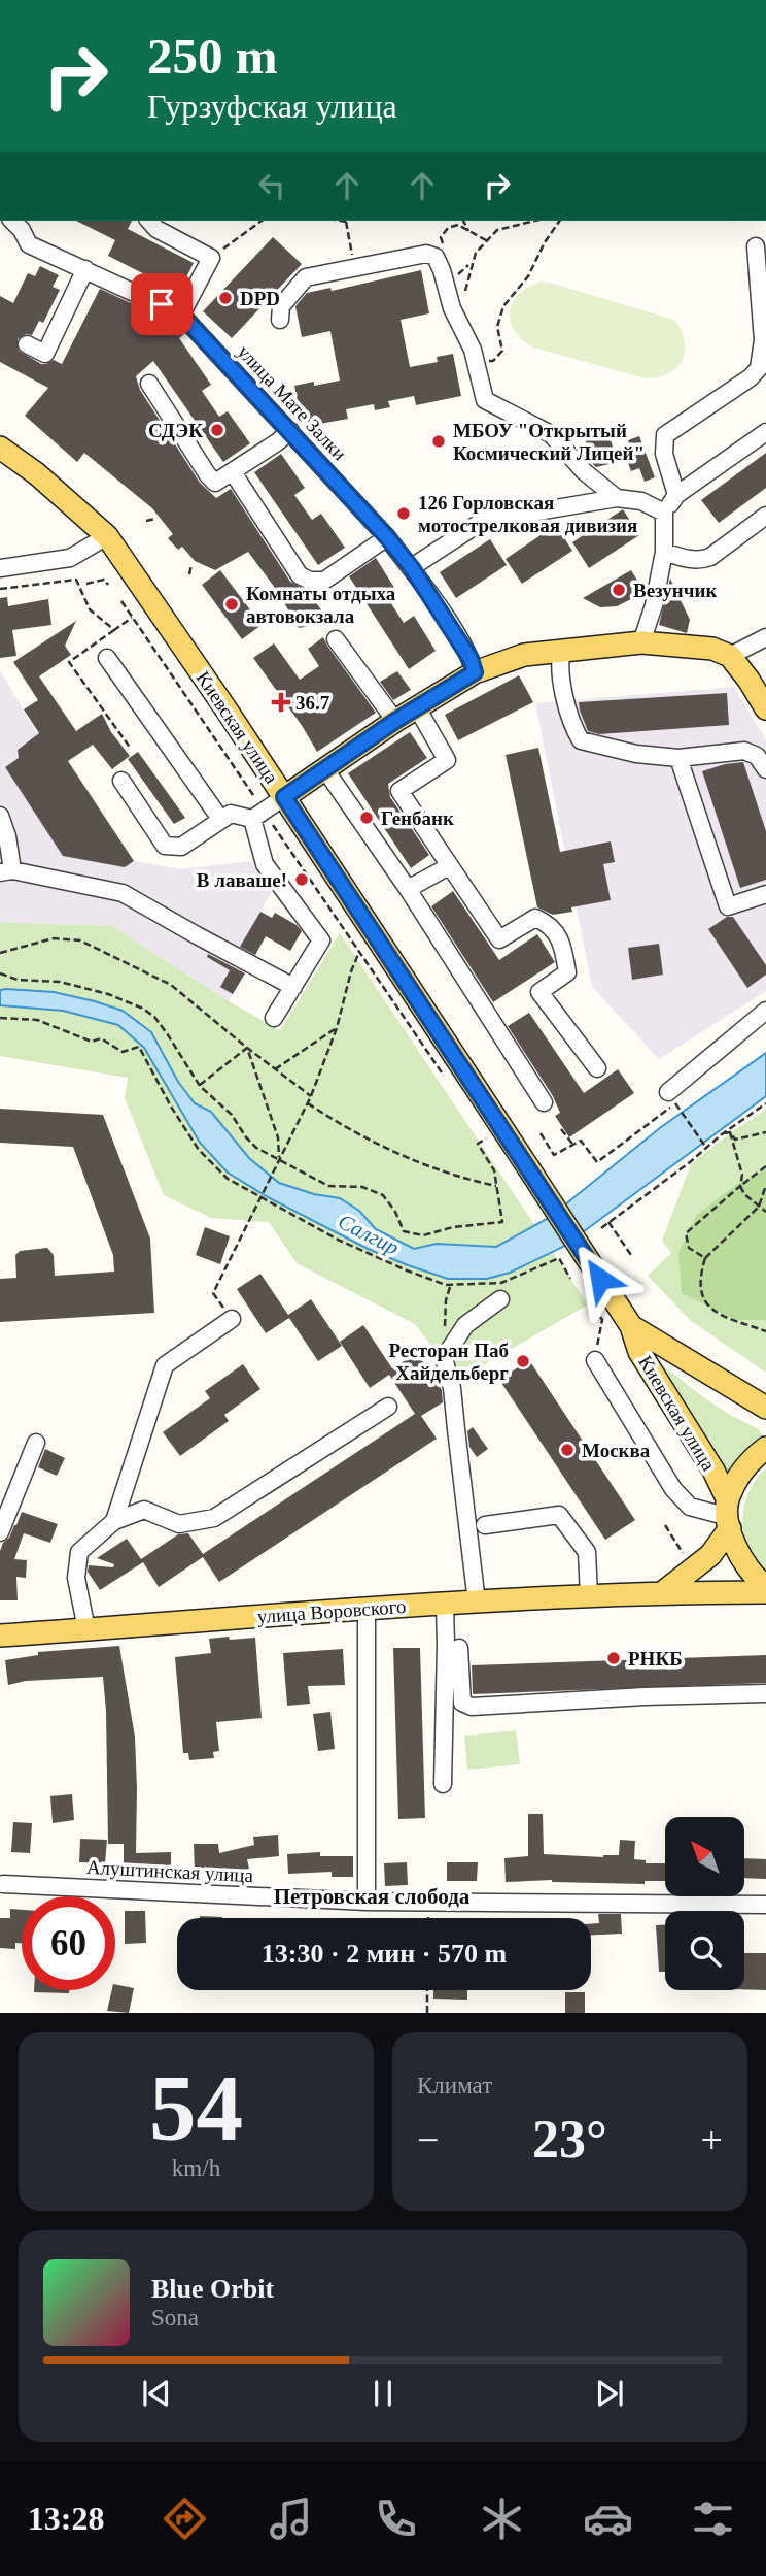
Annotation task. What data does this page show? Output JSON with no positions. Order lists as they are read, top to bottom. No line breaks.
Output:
{"streets":{"main road":["Киевская улица","улица Воровского"],"street":["улица Мате Залки","Алуштинская улица"]},"districts":["Петровская слобода"],"water":["Салгир"],"places":{"other":["DPD","СДЭК","МБОУ \"Открытый Космический Лицей\"","126 Горловская мотострелковая дивизия","Везунчик","Комнаты отдыха автовокзала","Генбанк","В лаваше!","Ресторан Паб Хайдельберг","Москва","РНКБ"],"health":["36.7"]},"north":"top left","page":{"turn":["250 m","Гурзуфская улица"],"limit":"60","trip":"13:30 · 2 мин · 570 m","tile":[["54","km/h"],"Климат"],"heat":["−","23°","+"],"song":["Blue Orbit","Sona"],"tabs":"13:28"}}
